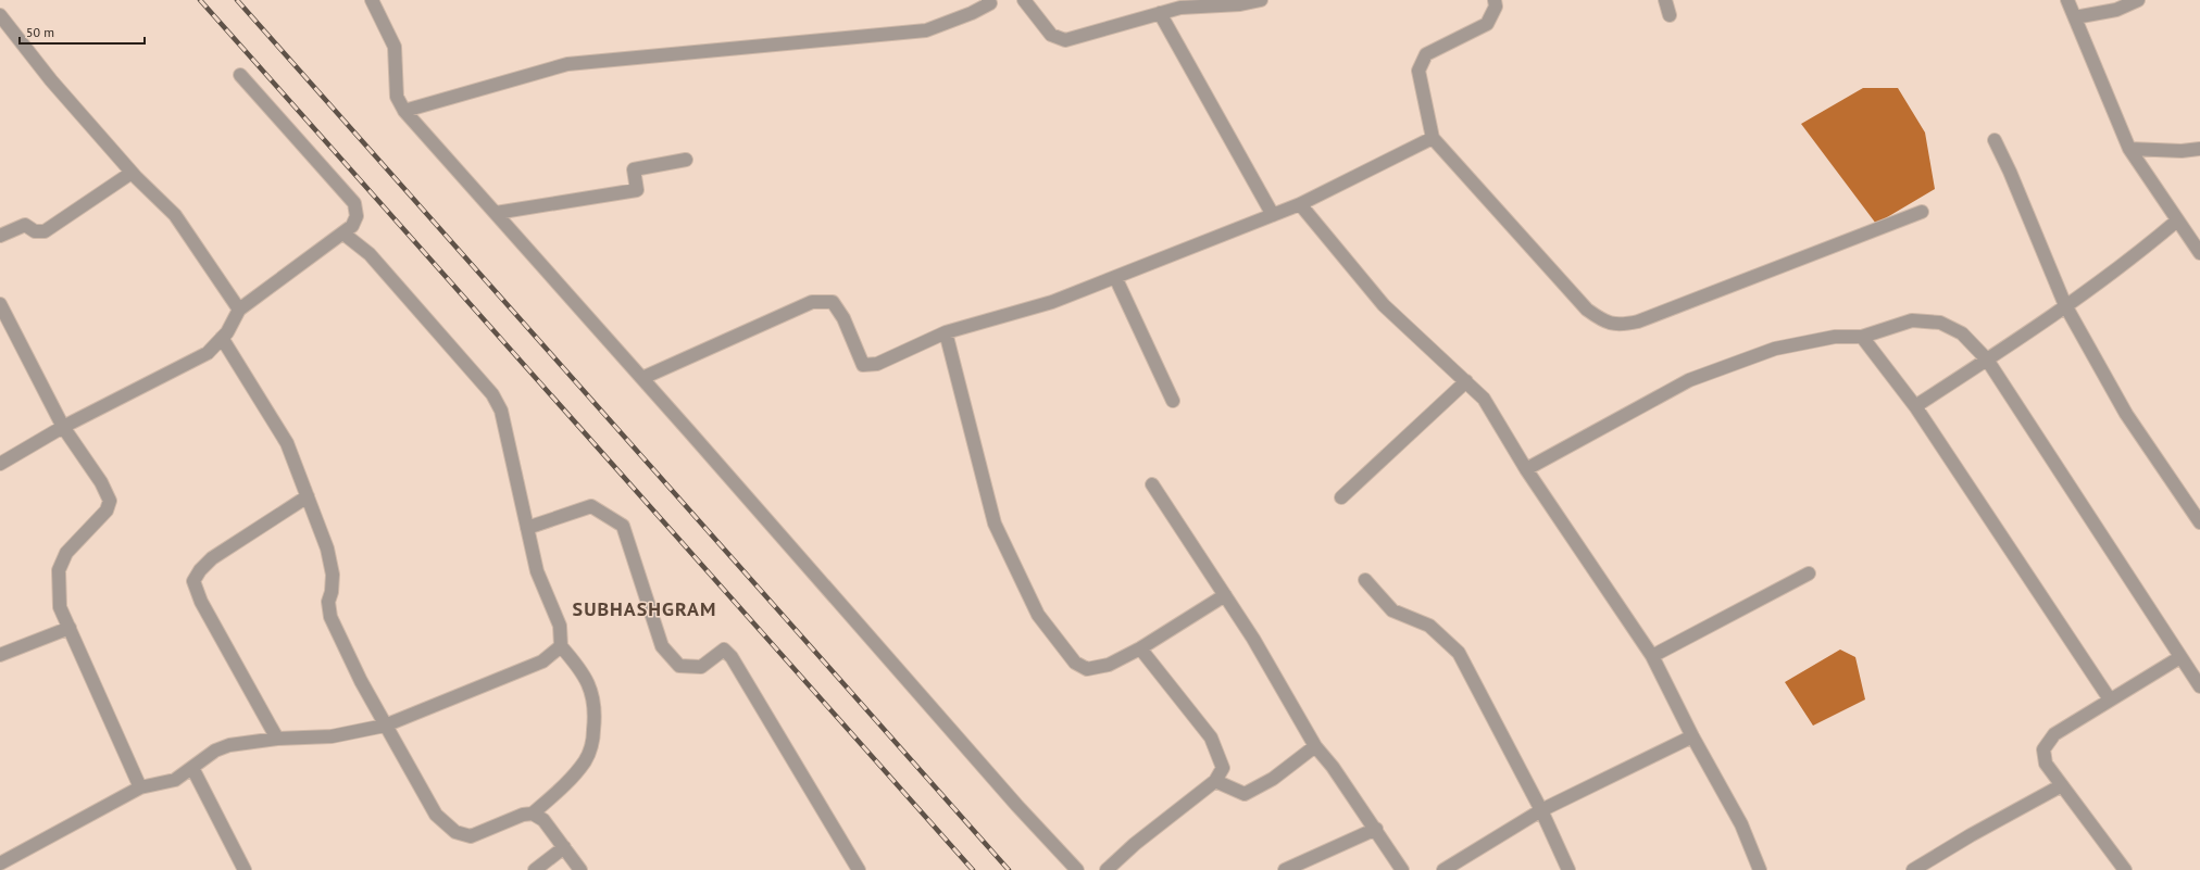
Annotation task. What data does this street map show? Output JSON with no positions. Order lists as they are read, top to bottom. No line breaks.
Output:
{"districts":["SUBHASHGRAM"],"scale_bar":"50 m"}
